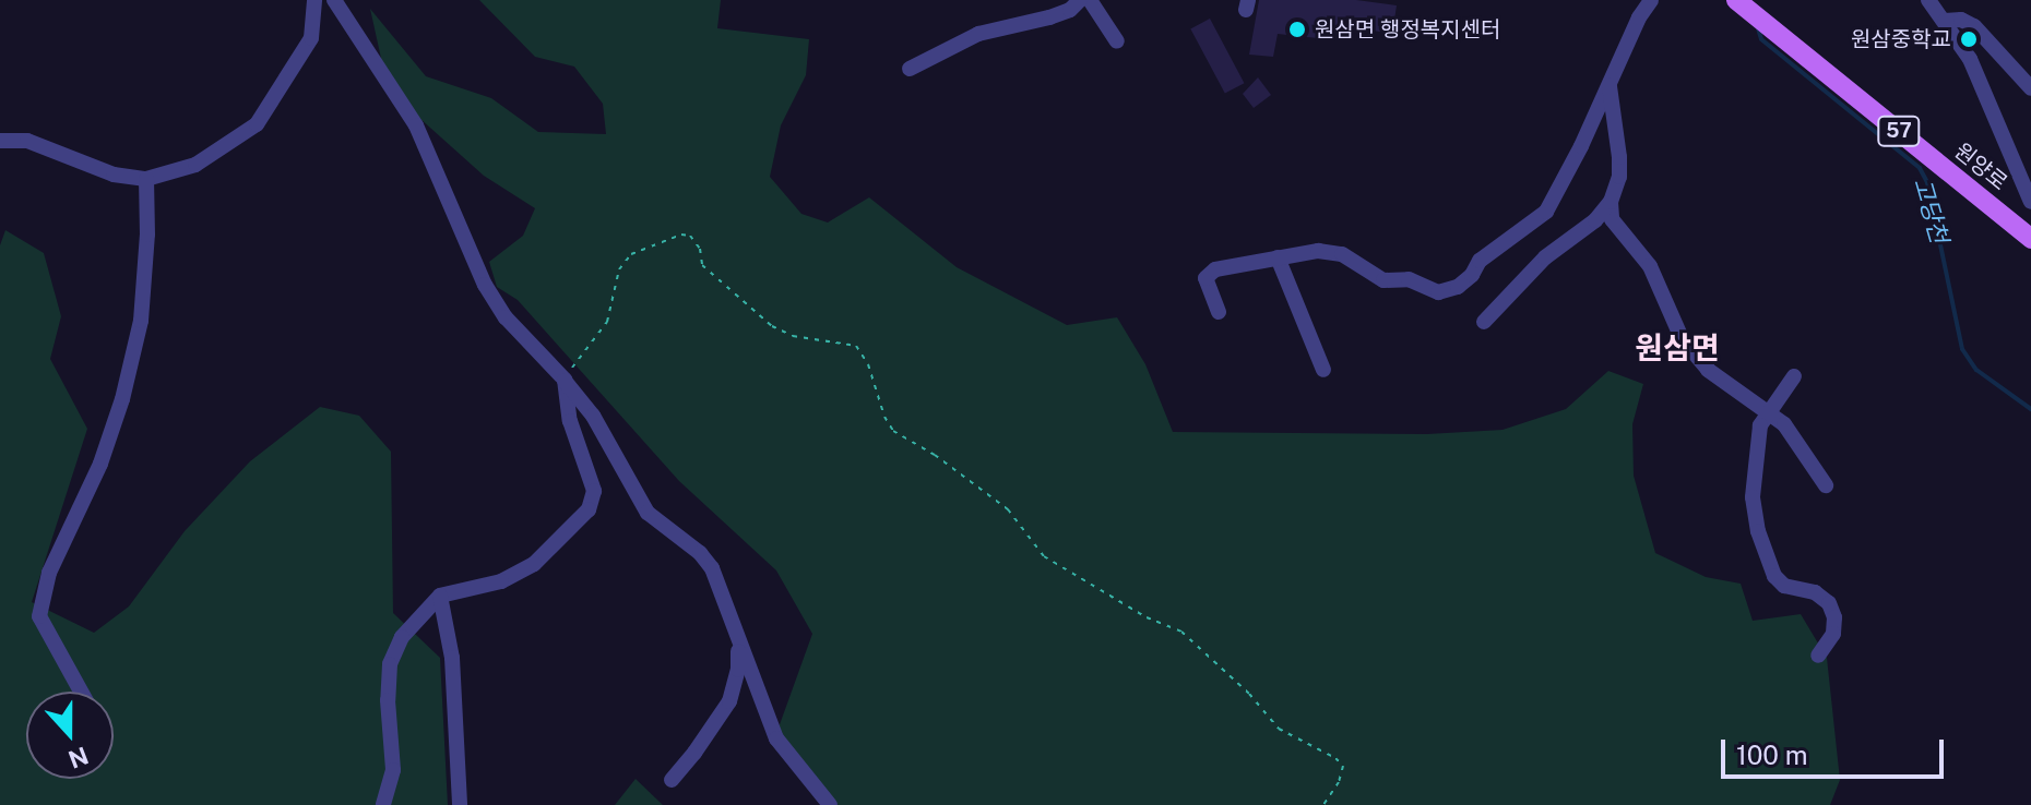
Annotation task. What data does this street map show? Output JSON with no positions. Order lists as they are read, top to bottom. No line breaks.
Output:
{"streets":{"main road":["57","원양로"]},"districts":["원삼면"],"water":["고당천"],"places":["원삼면 행정복지센터","원삼중학교"],"scale_bar":"100 m","north":"bottom"}
